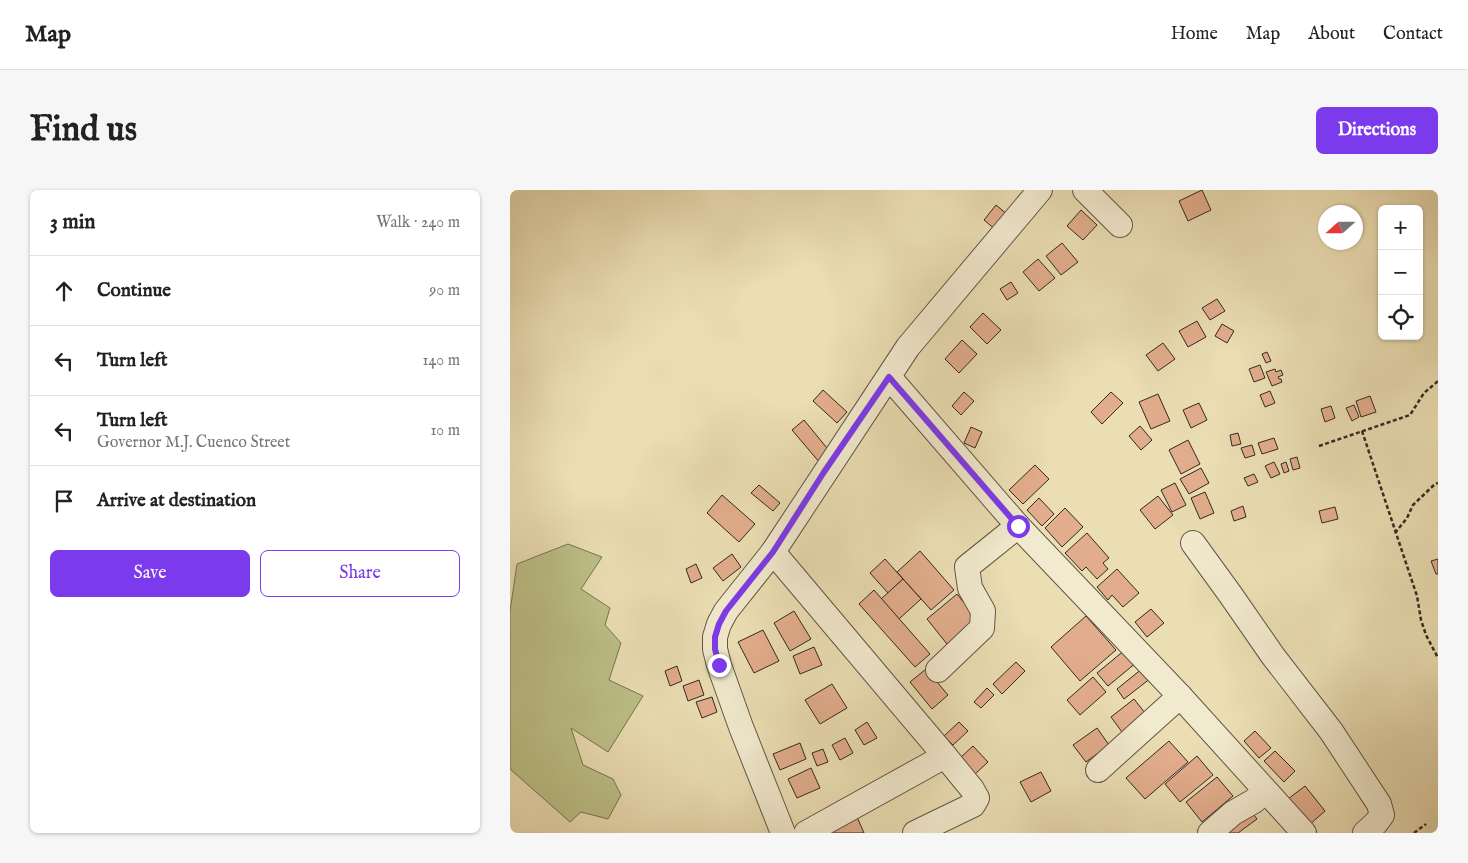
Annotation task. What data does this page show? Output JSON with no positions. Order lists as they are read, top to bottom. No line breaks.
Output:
{"north":"left","page":{"header":"Map","nav":["Home","Map","About","Contact"],"buttons":["Directions",["Save","Share"]],"title":"Find us","heading":["3 min","Walk · 240 m"],"map_buttons":["+","−"],"list":[["Continue","90 m"],["Turn left","140 m"],["Turn left","Governor M.J. Cuenco Street","10 m"],"Arrive at destination"]}}
